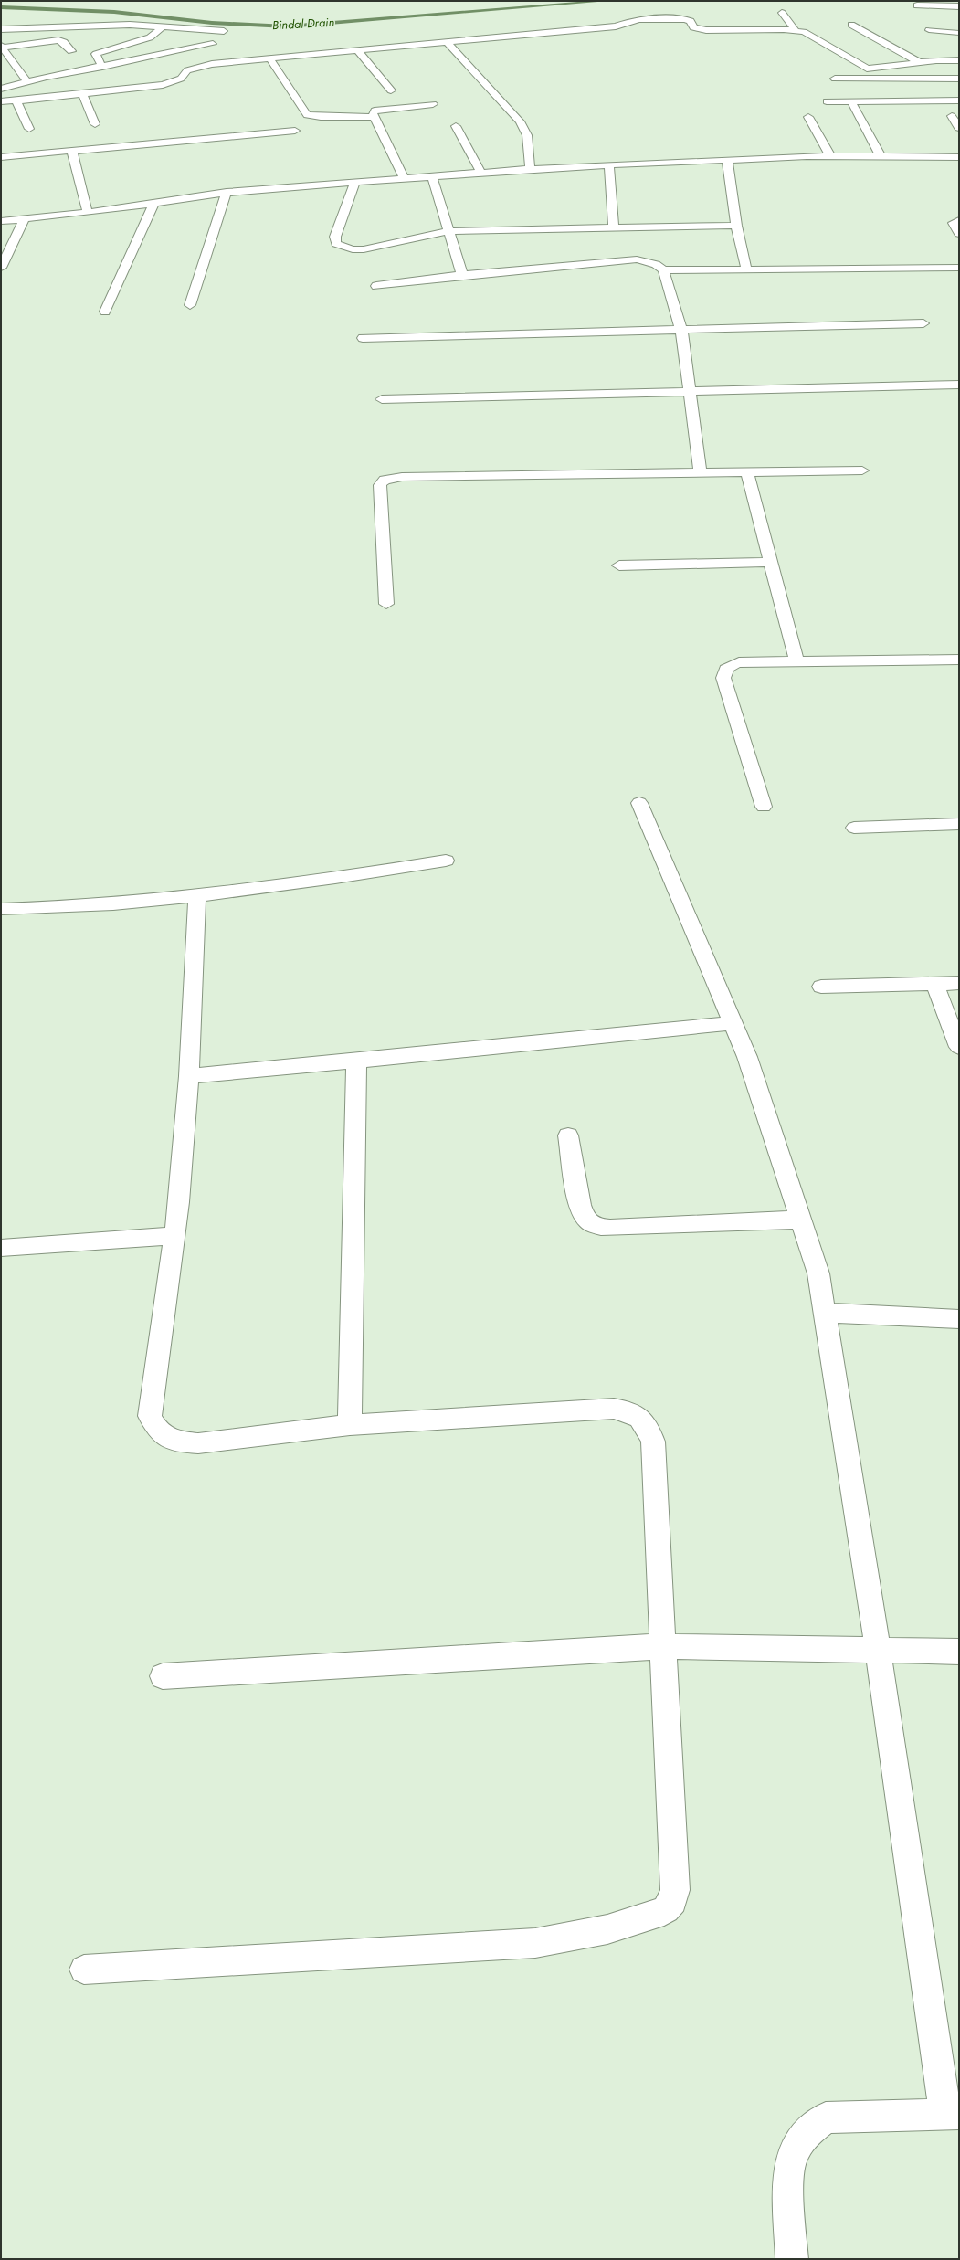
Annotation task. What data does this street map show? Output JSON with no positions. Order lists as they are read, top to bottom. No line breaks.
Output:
{"water":["Bindal Drain"]}
